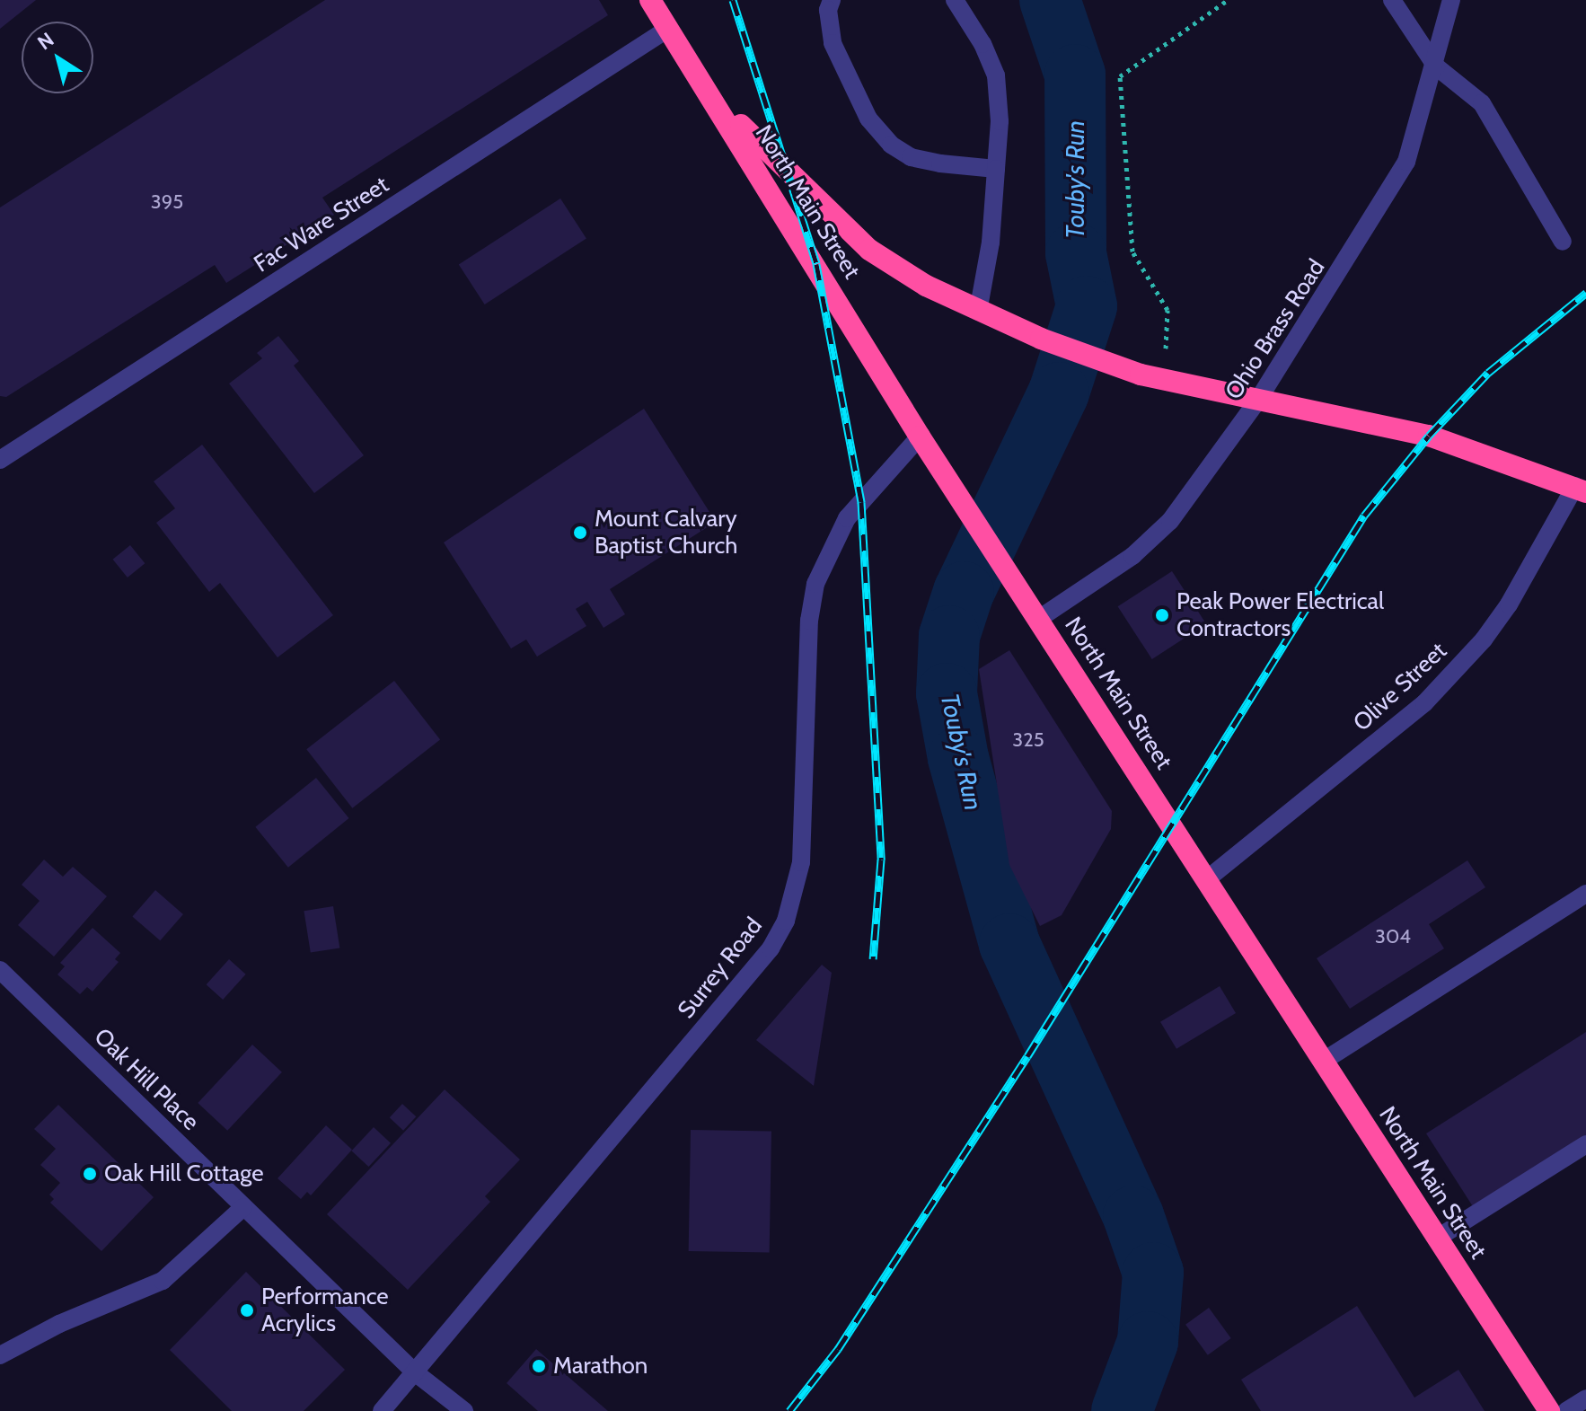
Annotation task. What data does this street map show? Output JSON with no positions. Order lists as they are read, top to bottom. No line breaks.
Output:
{"streets":{"highway":["North Main Street"],"street":["Fac Ware Street","Ohio Brass Road","Olive Street","Surrey Road","Oak Hill Place"]},"crossings":[["North Main Street","Fac Ware Street"],["North Main Street","Ohio Brass Road"],["North Main Street","Olive Street"],["North Main Street","Surrey Road"],["Surrey Road","Oak Hill Place"]],"water":["Touby's Run"],"places":["Mount Calvary Baptist Church","Peak Power Electrical Contractors","Oak Hill Cottage","Performance Acrylics","Marathon"],"house_numbers":["395","325","304"],"north":"top left"}
